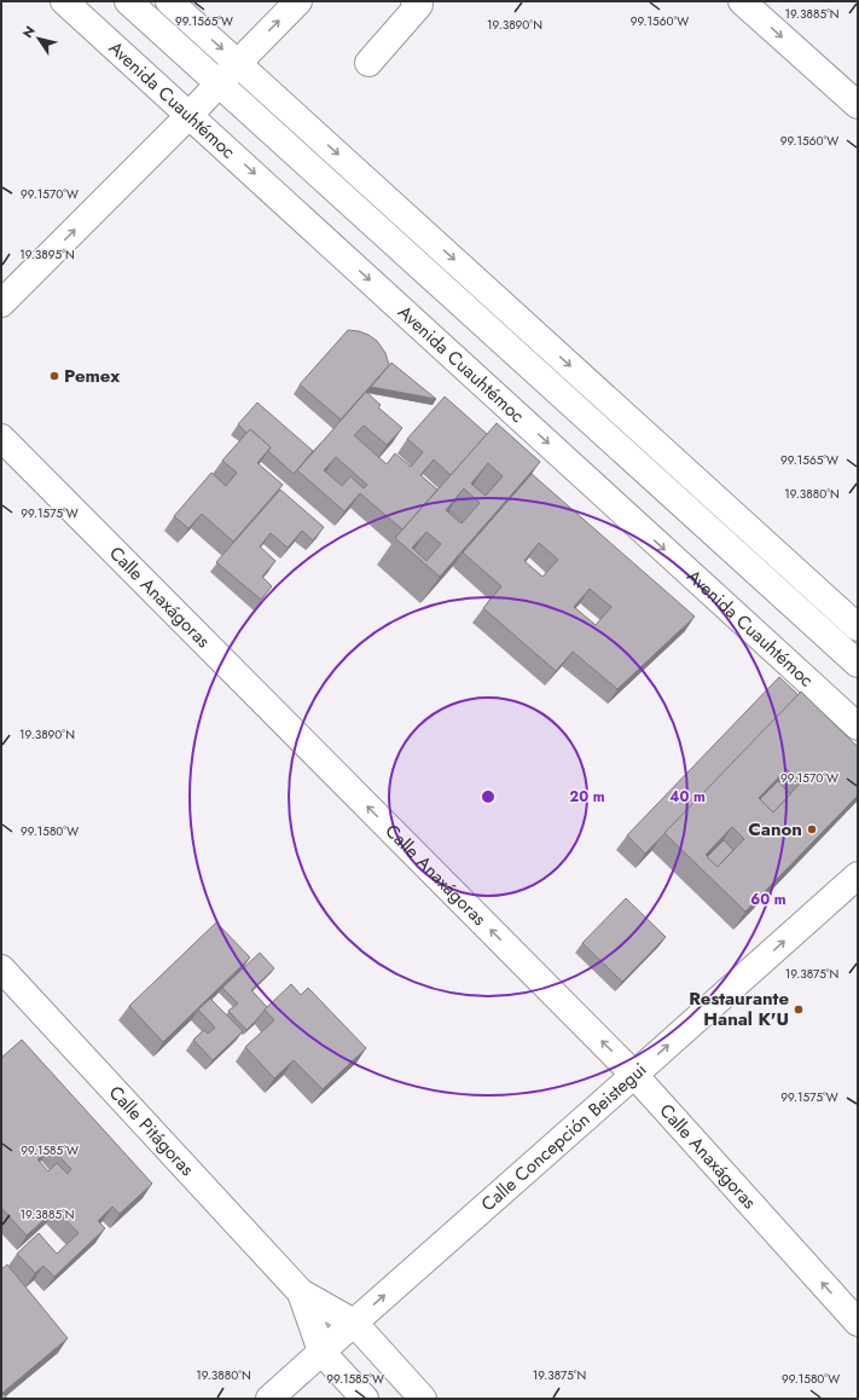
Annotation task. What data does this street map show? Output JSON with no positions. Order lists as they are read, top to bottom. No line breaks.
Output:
{"streets":{"street":["Avenida Cuauhtémoc","Calle Anaxágoras","Calle Pitágoras","Calle Concepción Beistegui"]},"crossings":[["Calle Anaxágoras","Calle Concepción Beistegui"],["Calle Pitágoras","Calle Concepción Beistegui"]],"one_way":["Calle Anaxágoras","Calle Concepción Beistegui"],"places":["Pemex","Canon","Restaurante Hanal K'U"],"north":"top left","coordinates":["19.3885°N","99.1565°W","99.1560°W","19.3890°N","99.1570°W","19.3895°N","19.3880°N","99.1575°W","99.1580°W","19.3875°N","99.1585°W"],"rings":["20 m","40 m","60 m"]}
